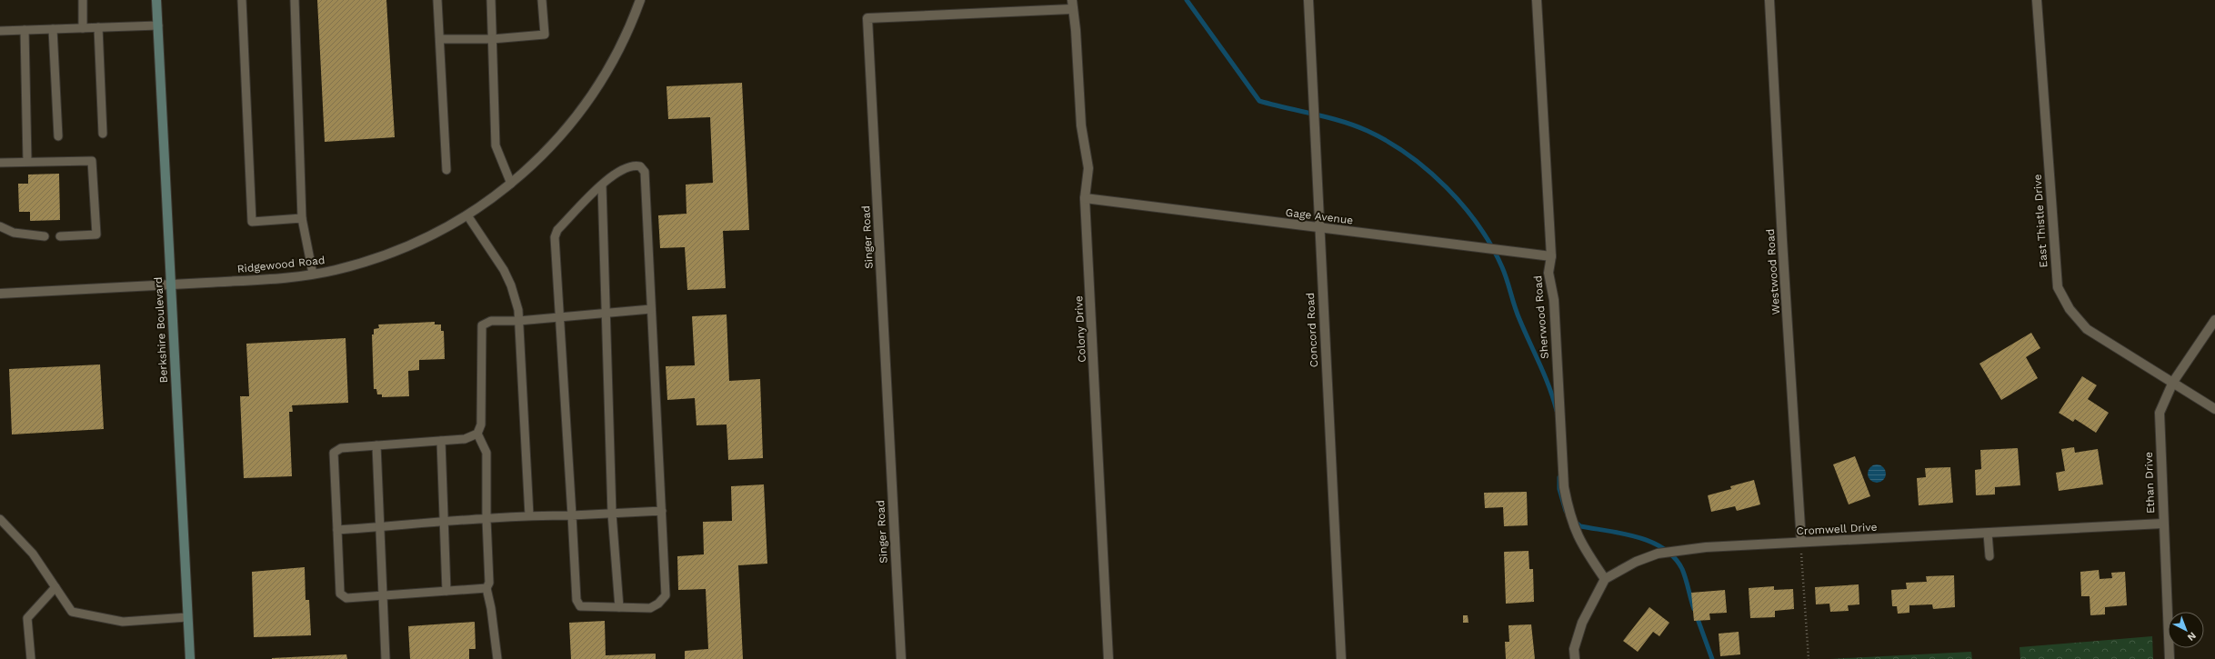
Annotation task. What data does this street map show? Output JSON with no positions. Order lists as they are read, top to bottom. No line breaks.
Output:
{"streets":{"main road":["Berkshire Boulevard"],"street":["Gage Avenue","East Thistle Drive","Singer Road","Ridgewood Road","Westwood Road","Sherwood Road","Colony Drive","Concord Road","Ethan Drive","Cromwell Drive"]},"crossings":[["Gage Avenue","Sherwood Road"],["Gage Avenue","Colony Drive"],["Gage Avenue","Concord Road"],["East Thistle Drive","Ethan Drive"],["Singer Road","Colony Drive"],["Ridgewood Road","Berkshire Boulevard"],["Westwood Road","Cromwell Drive"],["Sherwood Road","Cromwell Drive"],["Ethan Drive","Cromwell Drive"]],"north":"bottom right"}
